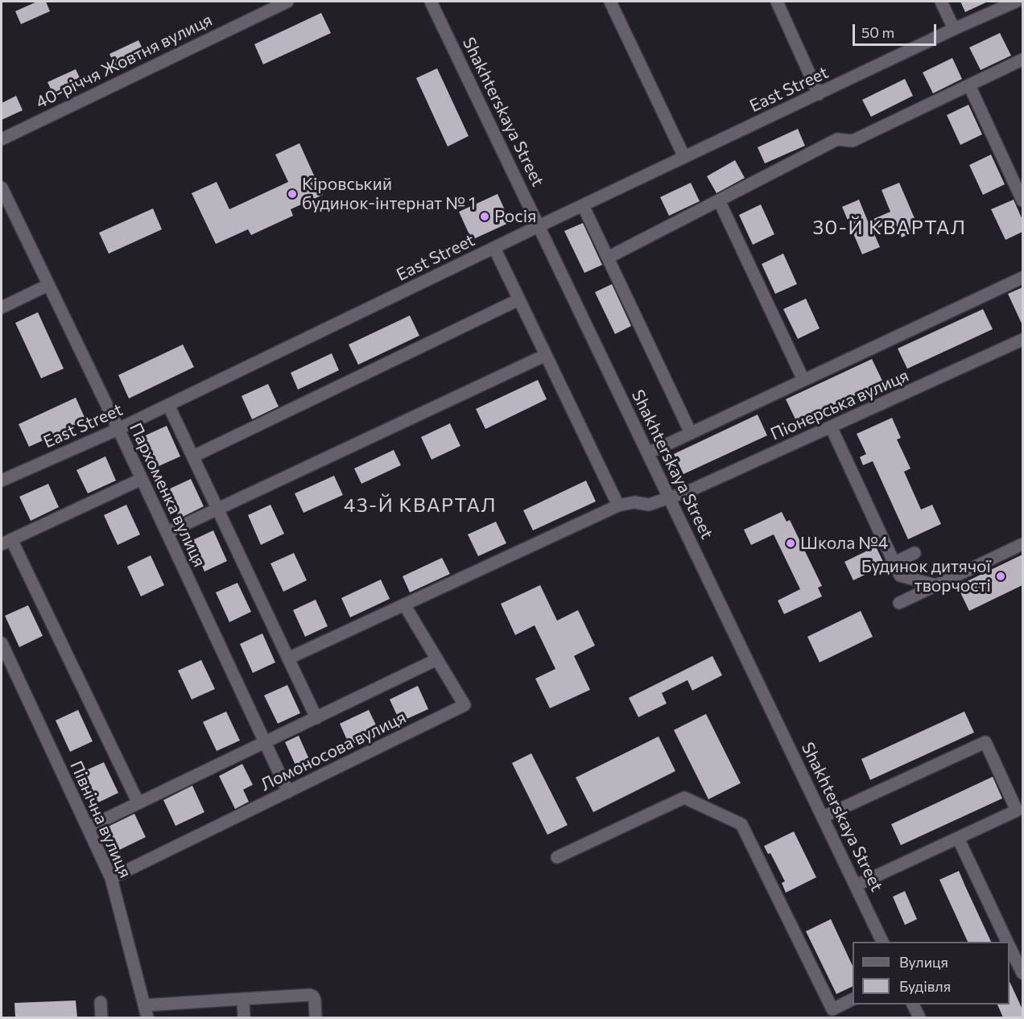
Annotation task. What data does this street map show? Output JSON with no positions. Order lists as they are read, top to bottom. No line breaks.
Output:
{"streets":{"street":["40-річчя Жовтня вулиця","East Street","Shakhterskaya Street","Піонерська вулиця","Пархоменка вулиця","Ломоносова вулиця","Північна вулиця"]},"crossings":[["East Street","Shakhterskaya Street"],["East Street","Пархоменка вулиця"],["Shakhterskaya Street","Піонерська вулиця"],["Пархоменка вулиця","Ломоносова вулиця"],["Ломоносова вулиця","Північна вулиця"]],"districts":["30-Й КВАРТАЛ","43-Й КВАРТАЛ"],"places":["Кіровський будинок-інтернат № 1","Росія","Школа №4","Будинок дитячої творчості"],"legend":["Вулиця","Будівля"],"scale_bar":"50 m"}
